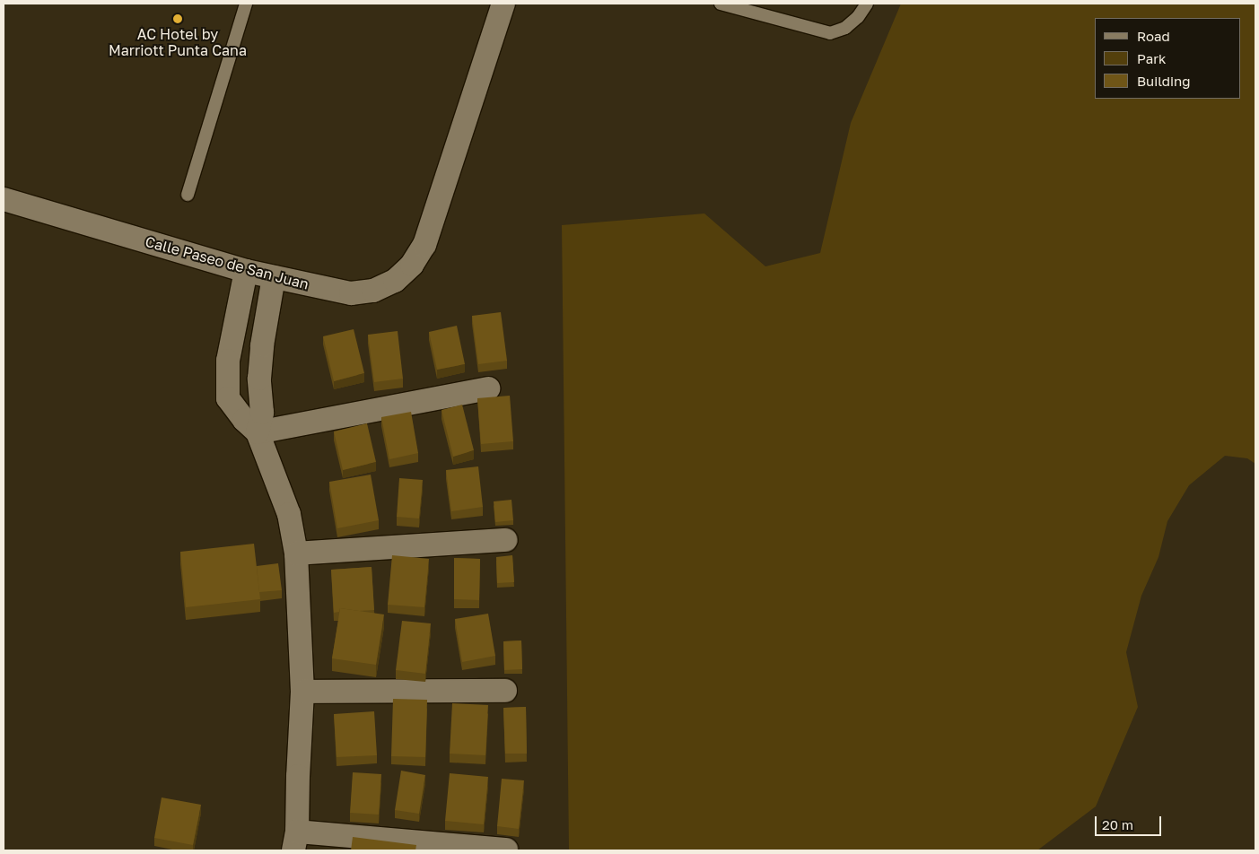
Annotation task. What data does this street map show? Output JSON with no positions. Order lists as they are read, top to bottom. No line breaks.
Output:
{"streets":{"street":["Calle Paseo de San Juan"]},"places":["AC Hotel by Marriott Punta Cana"],"legend":["Road","Park","Building"],"scale_bar":"20 m"}
